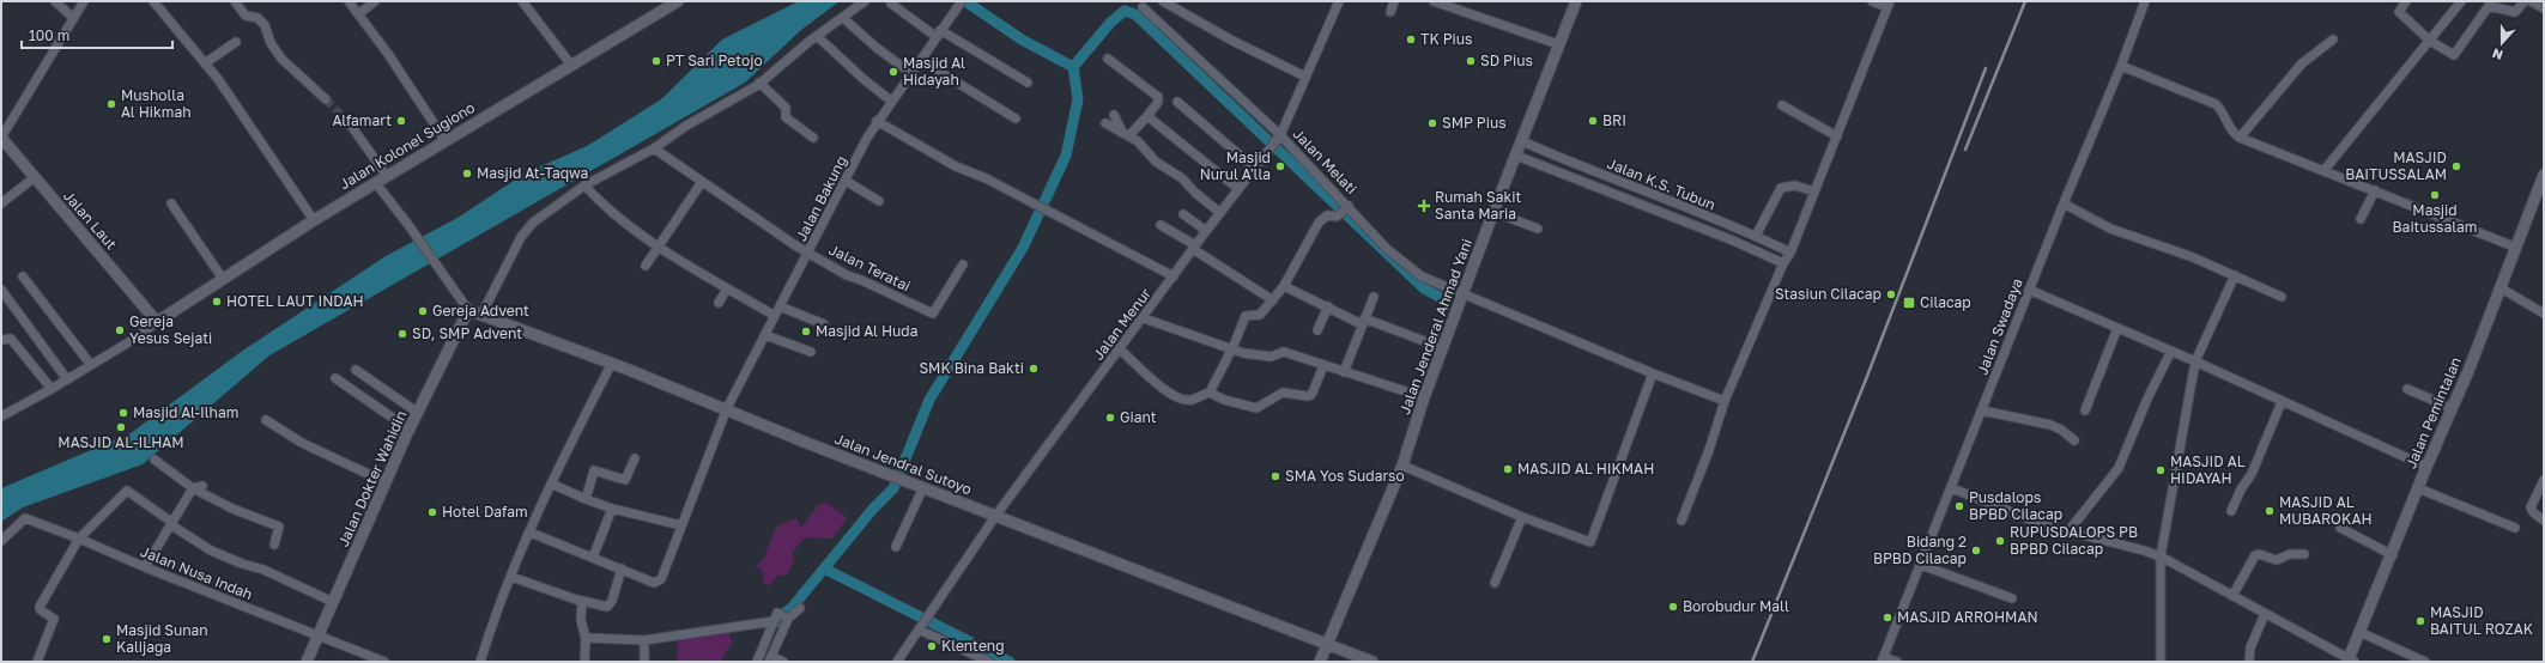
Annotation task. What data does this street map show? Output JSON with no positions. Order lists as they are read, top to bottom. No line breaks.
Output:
{"streets":{"street":["Jalan Kolonel Sugiono","Jalan Melati","Jalan K.S. Tubun","Jalan Bakung","Jalan Laut","Jalan Teratai","Jalan Menur","Jalan Jenderal Ahmad Yani","Jalan Swadaya","Jalan Pemintalan","Jalan Jendral Sutoyo","Jalan Dokter Wahidin","Jalan Nusa Indah"]},"crossings":[["Jalan Kolonel Sugiono","Jalan Laut"],["Jalan Melati","Jalan Menur"],["Jalan Melati","Jalan Jenderal Ahmad Yani"],["Jalan K.S. Tubun","Jalan Jenderal Ahmad Yani"],["Jalan Bakung","Jalan Teratai"],["Jalan Bakung","Jalan Jendral Sutoyo"],["Jalan Menur","Jalan Jendral Sutoyo"],["Jalan Jenderal Ahmad Yani","Jalan Jendral Sutoyo"],["Jalan Jendral Sutoyo","Jalan Dokter Wahidin"],["Jalan Dokter Wahidin","Jalan Nusa Indah"]],"places":{"other":["TK Pius","PT Sari Petojo","SD Pius","Masjid Al Hidayah","Musholla Al Hikmah","Alfamart","BRI","SMP Pius","Masjid Nurul A'lla","MASJID BAITUSSALAM","Masjid At-Taqwa","Masjid Baitussalam","Stasiun Cilacap","HOTEL LAUT INDAH","Gereja Advent","Gereja Yesus Sejati","Masjid Al Huda","SD, SMP Advent","SMK Bina Bakti","Masjid Al-Ilham","Giant","MASJID AL-ILHAM","MASJID AL HIKMAH","MASJID AL HIDAYAH","SMA Yos Sudarso","Pusdalops BPBD Cilacap","MASJID AL MUBAROKAH","Hotel Dafam","RUPUSDALOPS PB BPBD Cilacap","Bidang 2 BPBD Cilacap","Borobudur Mall","MASJID ARROHMAN","MASJID BAITUL ROZAK","Masjid Sunan Kalijaga","Klenteng"],"health":["Rumah Sakit Santa Maria"],"transit":["Cilacap"]},"scale_bar":"100 m","north":"bottom"}
